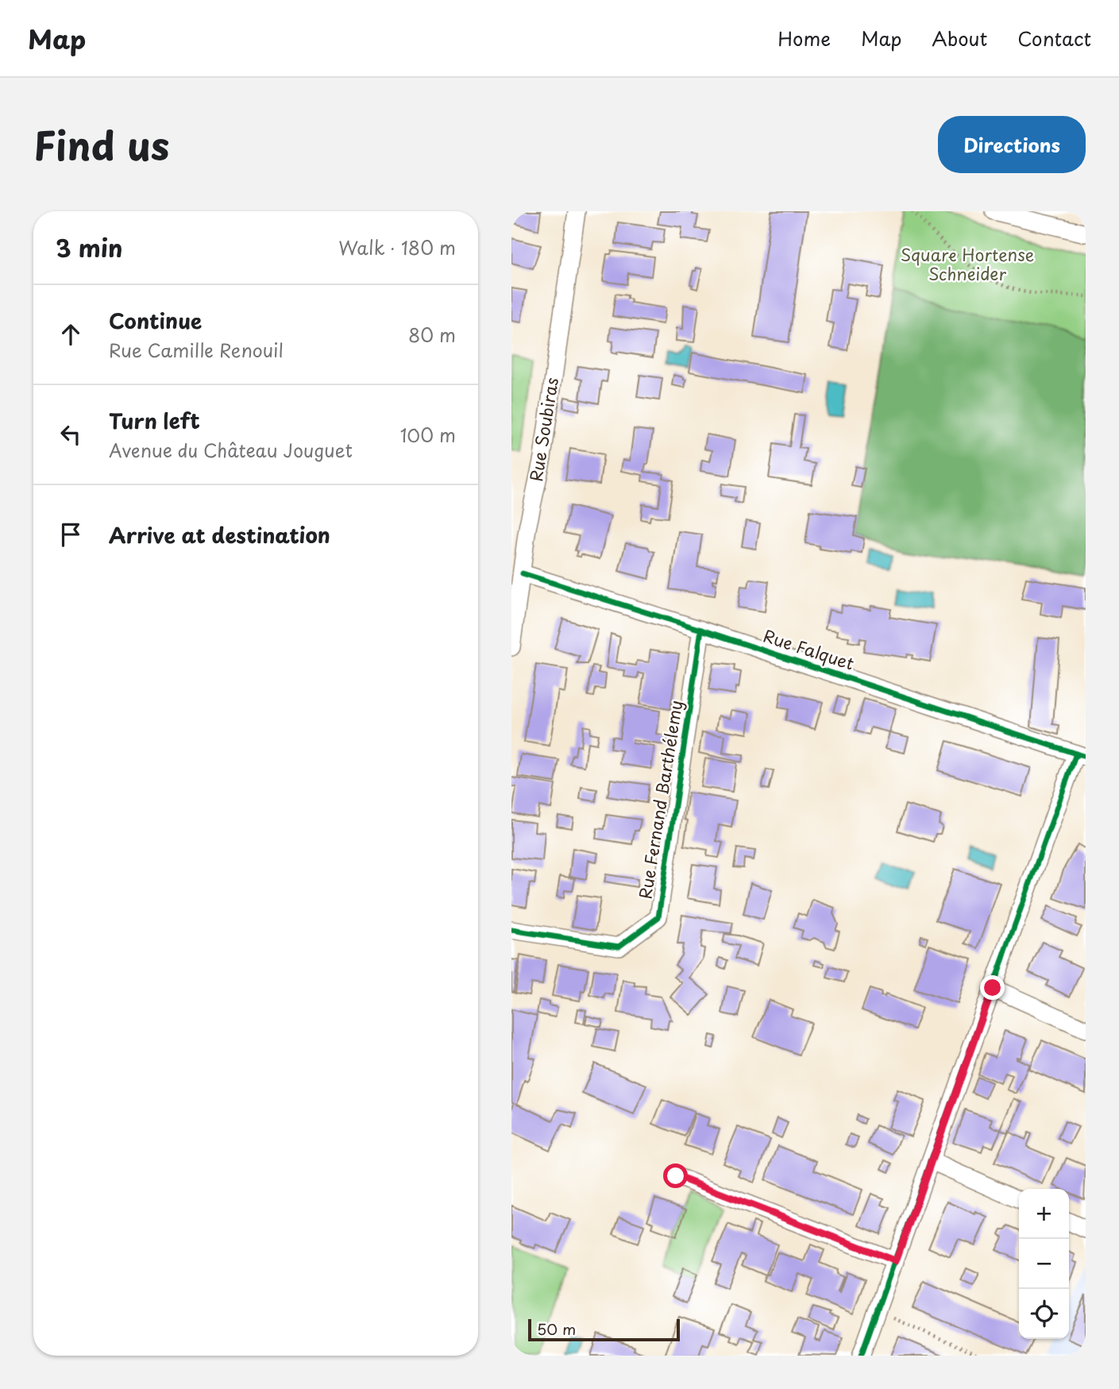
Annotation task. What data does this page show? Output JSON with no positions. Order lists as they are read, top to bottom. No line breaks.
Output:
{"streets":{"street":["Rue Soubiras","Rue Falquet","Rue Fernand Barthélemy"]},"crossings":[["Rue Soubiras","Rue Falquet"],["Rue Falquet","Rue Fernand Barthélemy"]],"parks":["Square Hortense Schneider"],"scale_bar":"50 m","page":{"header":"Map","nav":["Home","Map","About","Contact"],"title":"Find us","buttons":"Directions","heading":["3 min","Walk · 180 m"],"list":[["Continue","Rue Camille Renouil","80 m"],["Turn left","Avenue du Château Jouguet","100 m"],"Arrive at destination"],"map_buttons":["+","−"],"scale":"50 m"}}
